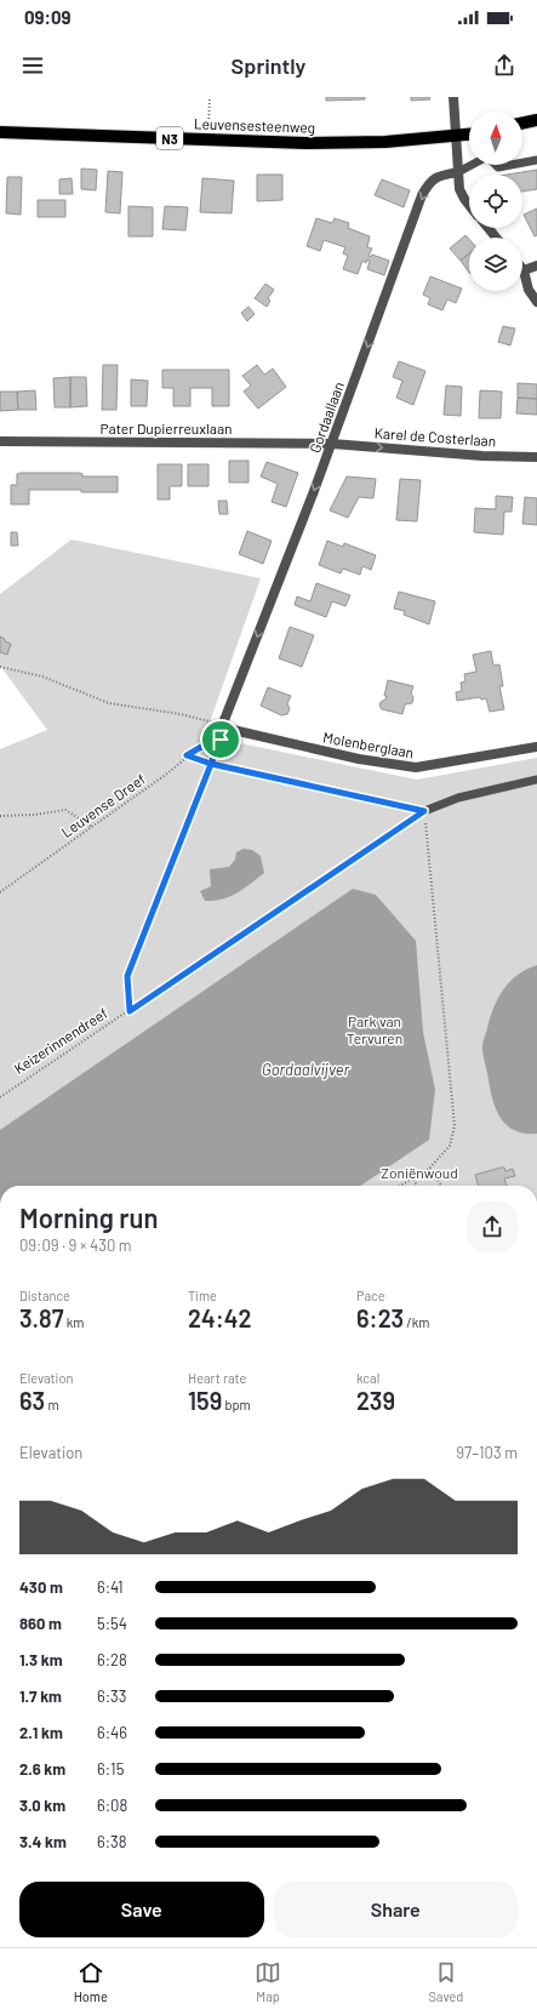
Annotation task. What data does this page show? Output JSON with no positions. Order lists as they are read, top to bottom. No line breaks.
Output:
{"streets":{"main road":["Leuvensesteenweg","N3"],"street":["Gordaallaan","Pater Dupierreuxlaan","Karel de Costerlaan","Molenberglaan"],"path":["Leuvense Dreef","Keizerinnendreef"]},"crossings":[["Gordaallaan","Pater Dupierreuxlaan"],["Gordaallaan","Karel de Costerlaan"],["Gordaallaan","Molenberglaan"],["Pater Dupierreuxlaan","Karel de Costerlaan"]],"one_way":["Gordaallaan","Karel de Costerlaan"],"water":["Gordaalvijver"],"parks":["Park van Tervuren","Zoniënwoud"],"north":"top","page":{"status":"09:09","header":"Sprintly","heading":["Morning run","09:09 · 9 × 430 m"],"stats":[["Distance","3.87 km"],["Time","24:42"],["Pace","6:23 /km"],["Elevation","63 m"],["Heart rate","159 bpm"],["kcal","239"]],"chart":["Elevation","97–103 m"],"list":[{"name":"430 m","note":"6:41"},{"name":"860 m","note":"5:54"},{"name":"1.3 km","note":"6:28"},{"name":"1.7 km","note":"6:33"},{"name":"2.1 km","note":"6:46"},{"name":"2.6 km","note":"6:15"},{"name":"3.0 km","note":"6:08"},{"name":"3.4 km","note":"6:38"}],"buttons":["Save","Share"],"tabs":["Home","Map","Saved"]}}
